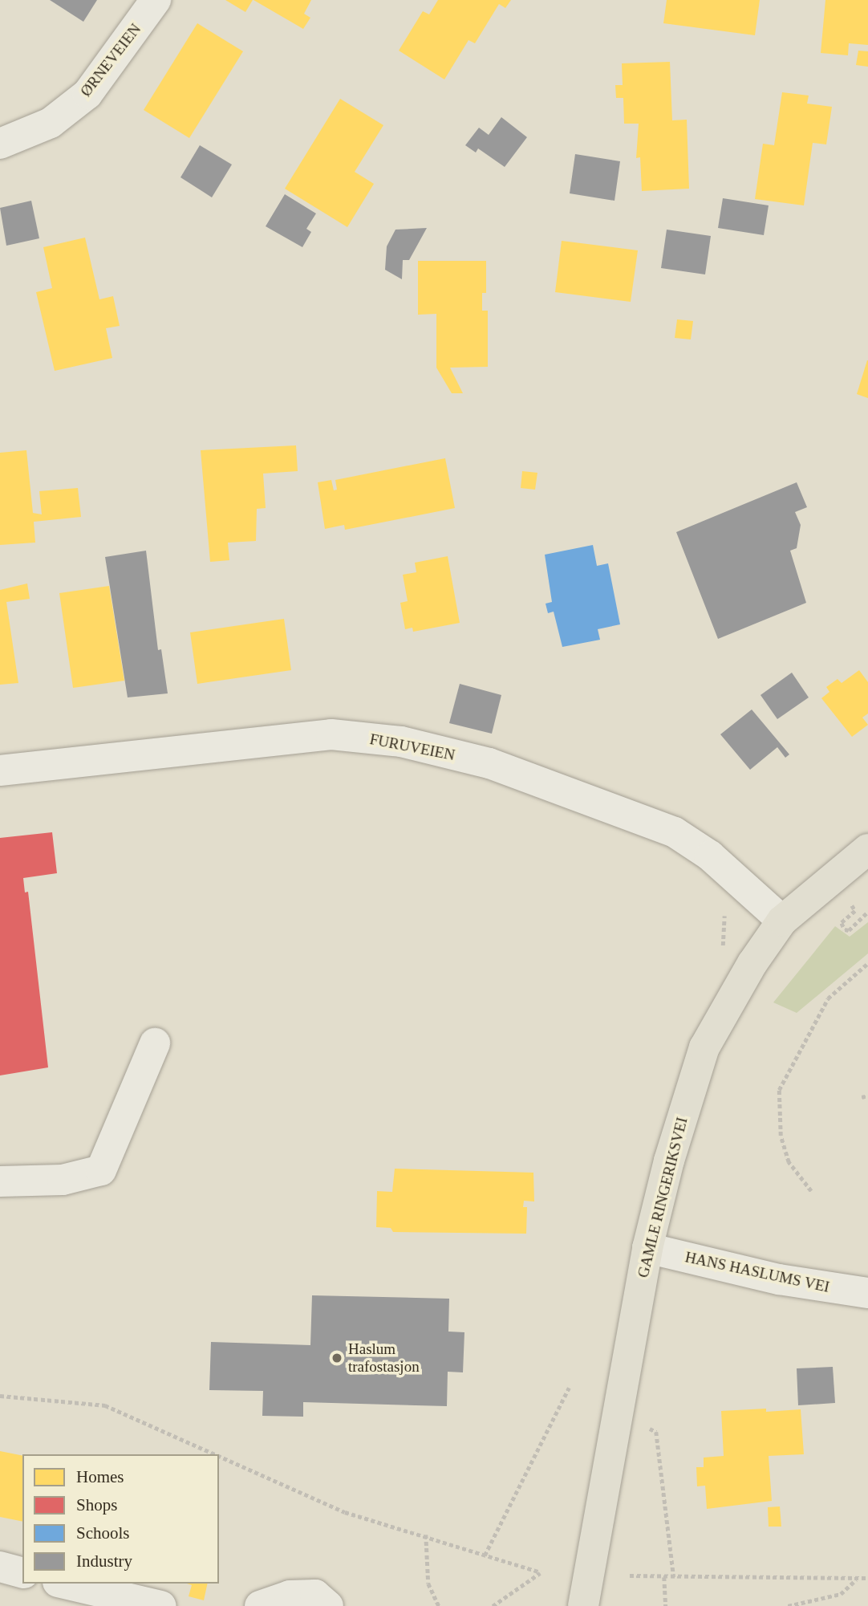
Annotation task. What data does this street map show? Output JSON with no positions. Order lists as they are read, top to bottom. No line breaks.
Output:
{"streets":{"main road":["GAMLE RINGERIKSVEI"],"street":["ØRNEVEIEN","FURUVEIEN","HANS HASLUMS VEI"]},"crossings":[["FURUVEIEN","GAMLE RINGERIKSVEI"],["GAMLE RINGERIKSVEI","HANS HASLUMS VEI"]],"places":["Haslum trafostasjon"],"legend":["Homes","Shops","Schools","Industry"]}
